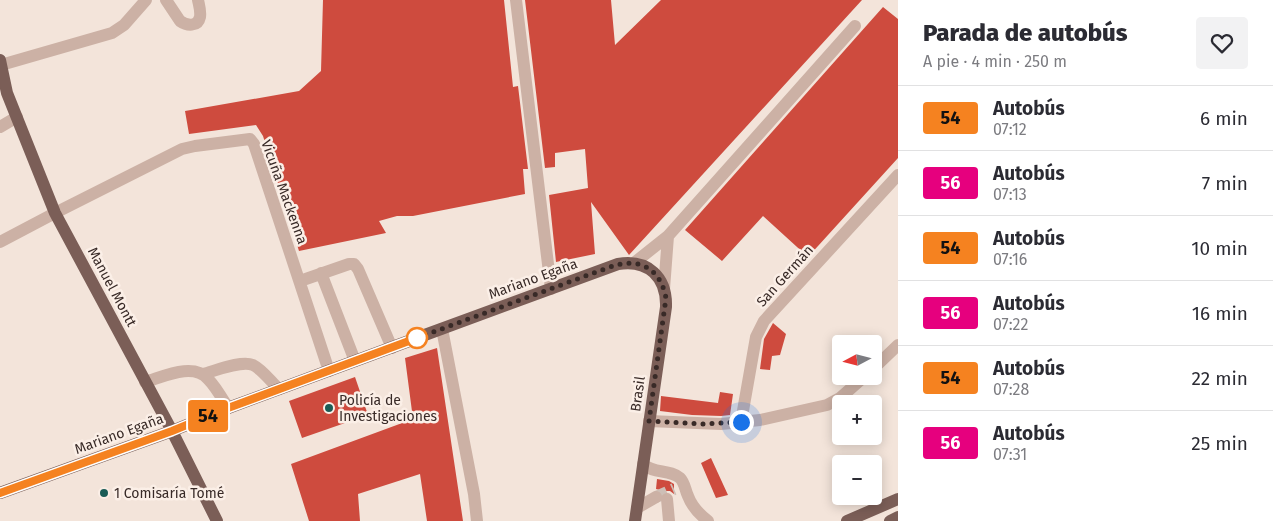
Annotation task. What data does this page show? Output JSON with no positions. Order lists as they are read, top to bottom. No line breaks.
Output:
{"streets":{"main road":["Mariano Egaña","Manuel Montt","Brasil"],"street":["Vicuña Mackenna","San Germán"]},"crossings":[["Vicuña Mackenna","Mariano Egaña"],["Vicuña Mackenna","Manuel Montt"],["Mariano Egaña","Manuel Montt"],["Mariano Egaña","Brasil"]],"places":["Policía de Investigaciones","1 Comisaría Tomé"],"lines":["bus line 54"],"north":"left","page":{"on_map":"54","heading":["Parada de autobús","A pie · 4 min · 250 m"],"list":[{"mark":"54","name":"Autobús","note":"07:12","value":"6 min"},{"mark":"56","name":"Autobús","note":"07:13","value":"7 min"},{"mark":"54","name":"Autobús","note":"07:16","value":"10 min"},{"mark":"56","name":"Autobús","note":"07:22","value":"16 min"},{"mark":"54","name":"Autobús","note":"07:28","value":"22 min"},{"mark":"56","name":"Autobús","note":"07:31","value":"25 min"}],"map_buttons":["+","−"]}}
